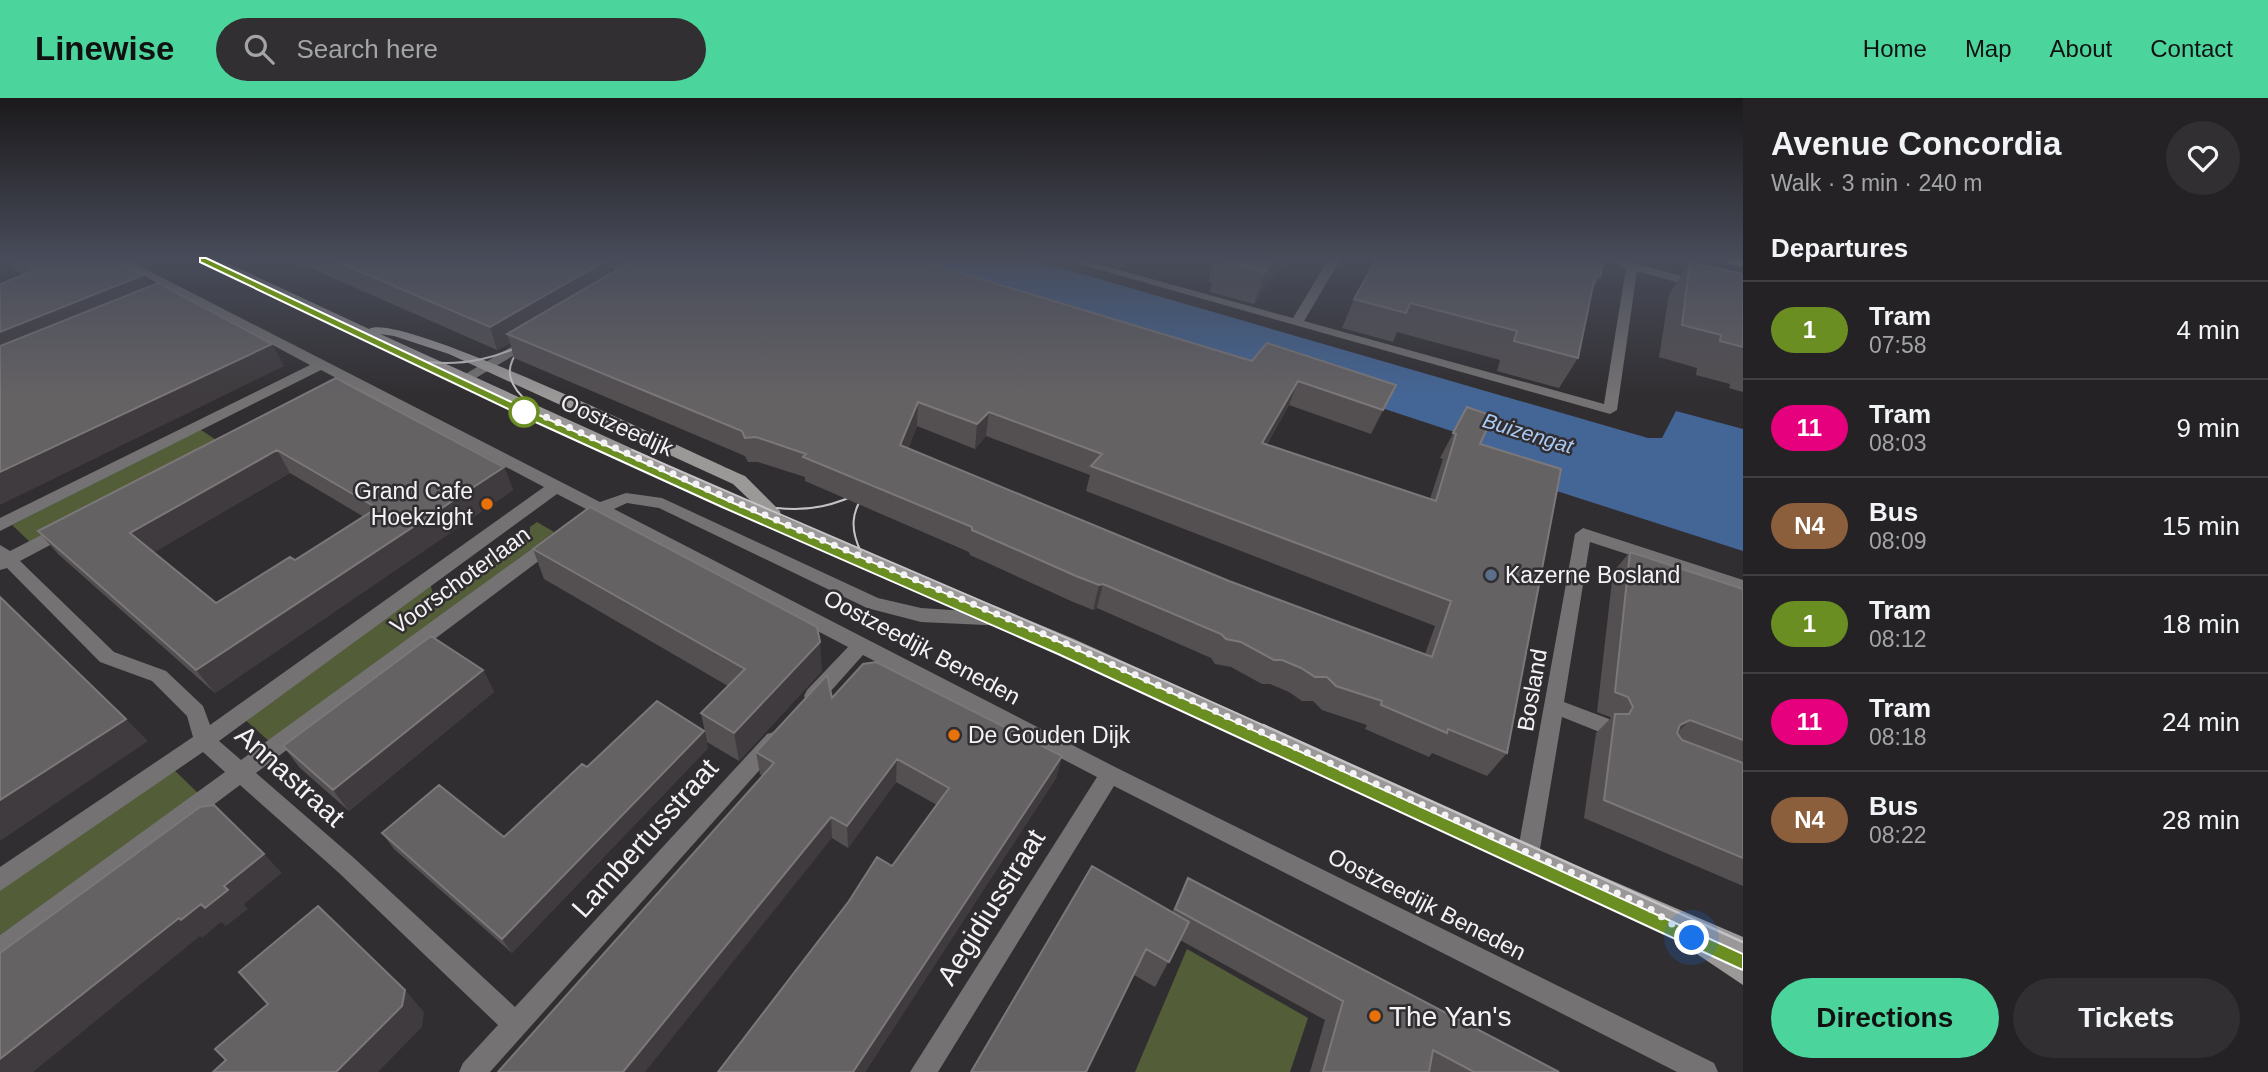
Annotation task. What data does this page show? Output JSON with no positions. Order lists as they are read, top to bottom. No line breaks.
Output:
{"streets":{"street":["Oostzeedijk","Voorschoterlaan","Oostzeedijk Beneden","Bosland","Annastraat","Lambertusstraat","Aegidiusstraat"]},"crossings":[["Oostzeedijk","Voorschoterlaan"],["Oostzeedijk","Bosland"],["Voorschoterlaan","Oostzeedijk Beneden"],["Voorschoterlaan","Annastraat"],["Oostzeedijk Beneden","Lambertusstraat"],["Oostzeedijk Beneden","Aegidiusstraat"],["Annastraat","Lambertusstraat"]],"water":["Buizengat"],"places":["Grand Cafe Hoekzight","Kazerne Bosland","De Gouden Dijk","The Yan's"],"lines":["tram line 1"],"page":{"header":"Linewise","search":"Search here","nav":["Home","Map","About","Contact"],"heading":[["Avenue Concordia","Walk · 3 min · 240 m"],"Departures"],"list":[{"mark":"1","name":"Tram","note":"07:58","value":"4 min"},{"mark":"11","name":"Tram","note":"08:03","value":"9 min"},{"mark":"N4","name":"Bus","note":"08:09","value":"15 min"},{"mark":"1","name":"Tram","note":"08:12","value":"18 min"},{"mark":"11","name":"Tram","note":"08:18","value":"24 min"},{"mark":"N4","name":"Bus","note":"08:22","value":"28 min"}],"buttons":["Directions","Tickets"]}}
